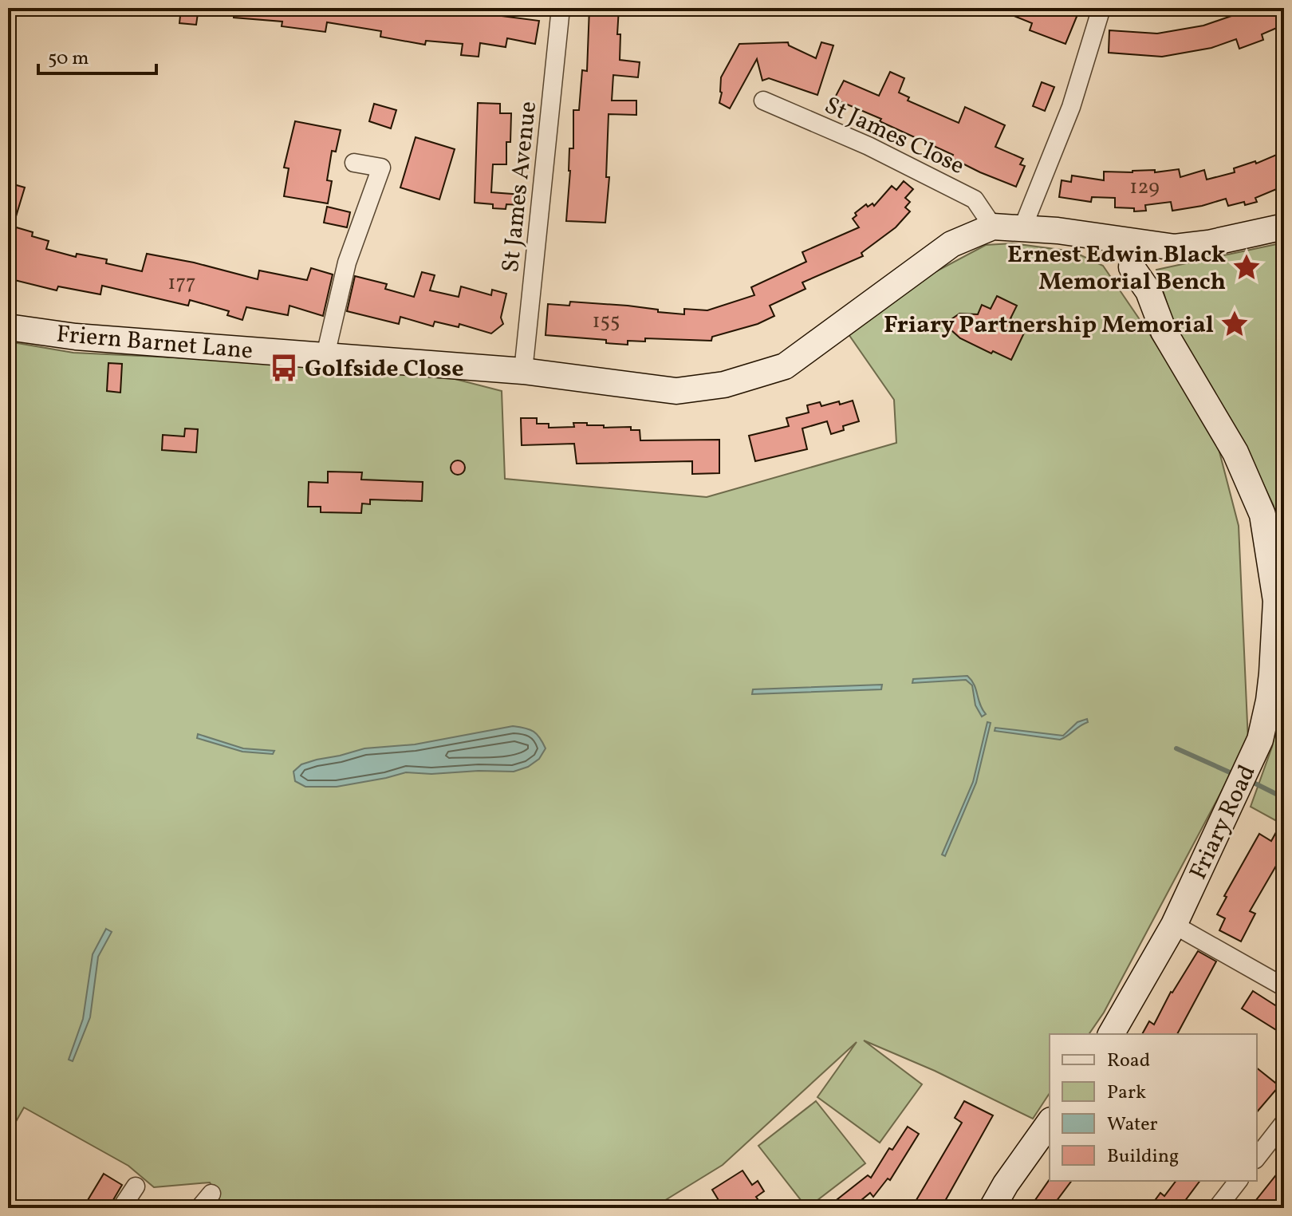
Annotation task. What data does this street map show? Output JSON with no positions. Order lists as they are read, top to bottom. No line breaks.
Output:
{"streets":{"main road":["Friern Barnet Lane","Friary Road"],"street":["St James Close","St James Avenue"]},"crossings":[["St James Close","Friern Barnet Lane"],["St James Avenue","Friern Barnet Lane"],["Friern Barnet Lane","Friary Road"]],"places":{"place":["Ernest Edwin Black Memorial Bench","Friary Partnership Memorial"],"bus stop":["Golfside Close"]},"house_numbers":["129","177","155"],"legend":["Road","Park","Water","Building"],"scale_bar":"50 m"}
